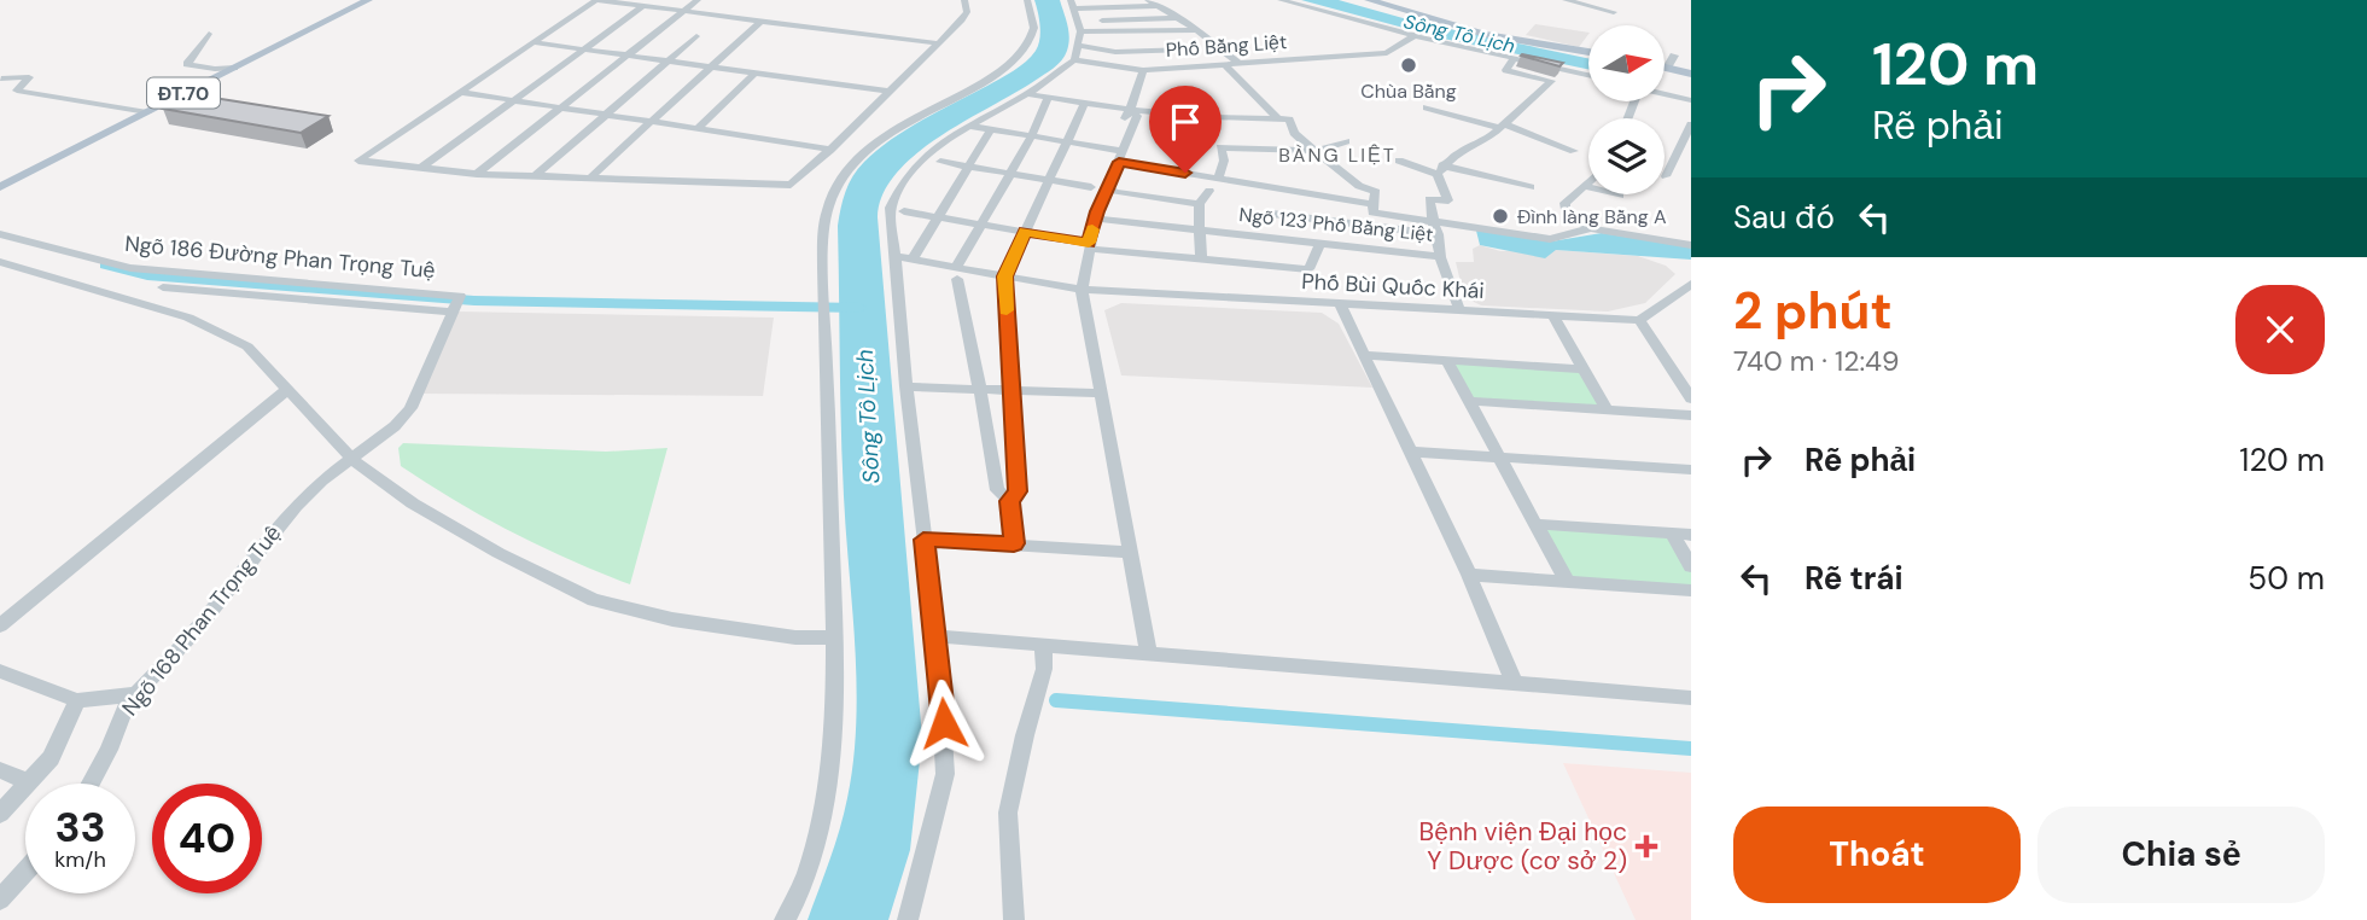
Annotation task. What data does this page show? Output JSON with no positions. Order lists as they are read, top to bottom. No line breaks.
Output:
{"streets":{"main road":["ĐT.70"],"street":["Phố Bằng Liệt","Ngõ 123 Phố Bằng Liệt","Ngõ 186 Đường Phan Trọng Tuệ","Phố Bùi Quốc Khái","Ngõ 168 Phan Trọng Tuệ"]},"crossings":[["Phố Bằng Liệt","Ngõ 123 Phố Bằng Liệt"],["Phố Bằng Liệt","Phố Bùi Quốc Khái"]],"districts":["BÀNG LIỆT"],"water":["Sông Tô Lịch"],"places":{"other":["Chùa Bằng","Đình làng Bằng A"],"health":["Bệnh viện Đại học Y Dược (cơ sở 2)"]},"north":"right","page":{"turn":["120 m","Rẽ phải"],"then":"Sau đó","heading":["2 phút","740 m · 12:49"],"list":[{"name":"Rẽ phải","value":"120 m"},{"name":"Rẽ trái","value":"50 m"}],"speed":"33 km/h","limit":"40","buttons":["Thoát","Chia sẻ"]}}
